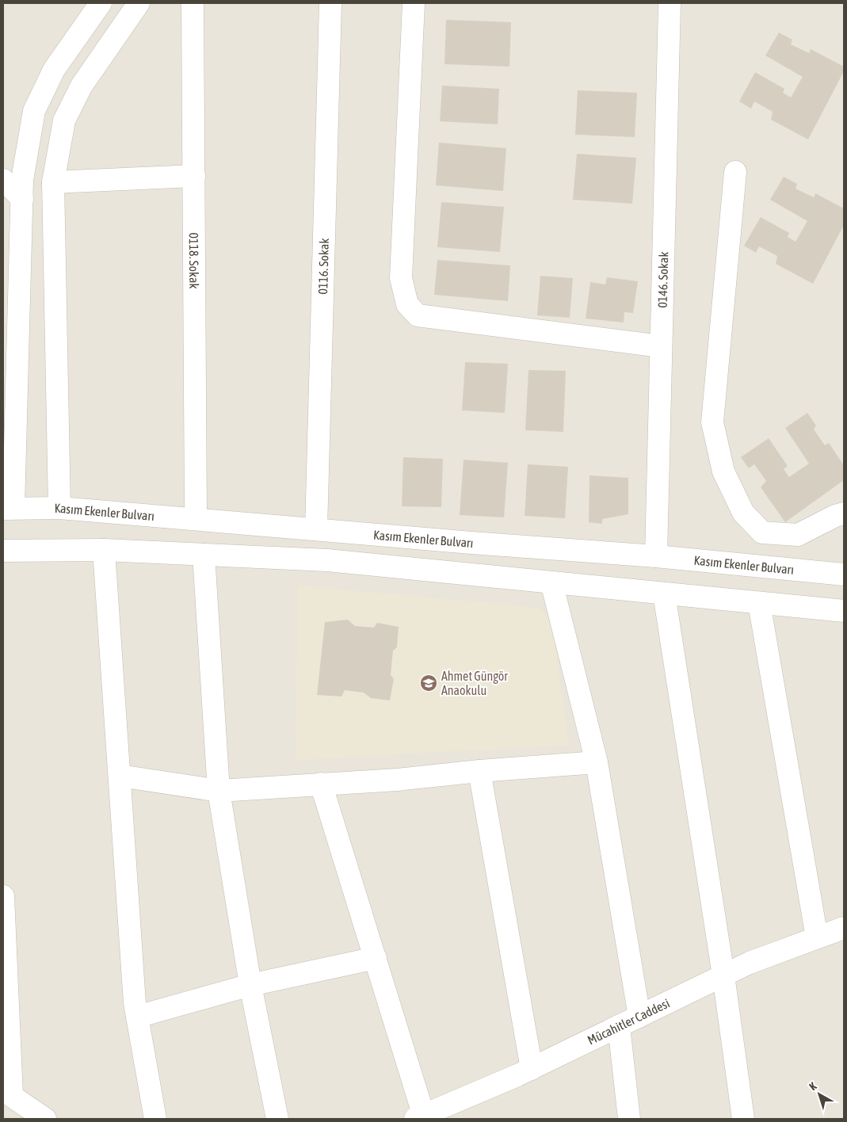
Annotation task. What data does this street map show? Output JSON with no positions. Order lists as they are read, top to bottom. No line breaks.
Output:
{"streets":{"street":["0118. Sokak","0116. Sokak","0146. Sokak","Kasım Ekenler Bulvarı","Mücahitler Caddesi"]},"crossings":[["0118. Sokak","Kasım Ekenler Bulvarı"],["0116. Sokak","Kasım Ekenler Bulvarı"],["0146. Sokak","Kasım Ekenler Bulvarı"]],"places":{"school or university":["Ahmet Güngör Anaokulu"]},"north":"top left"}
